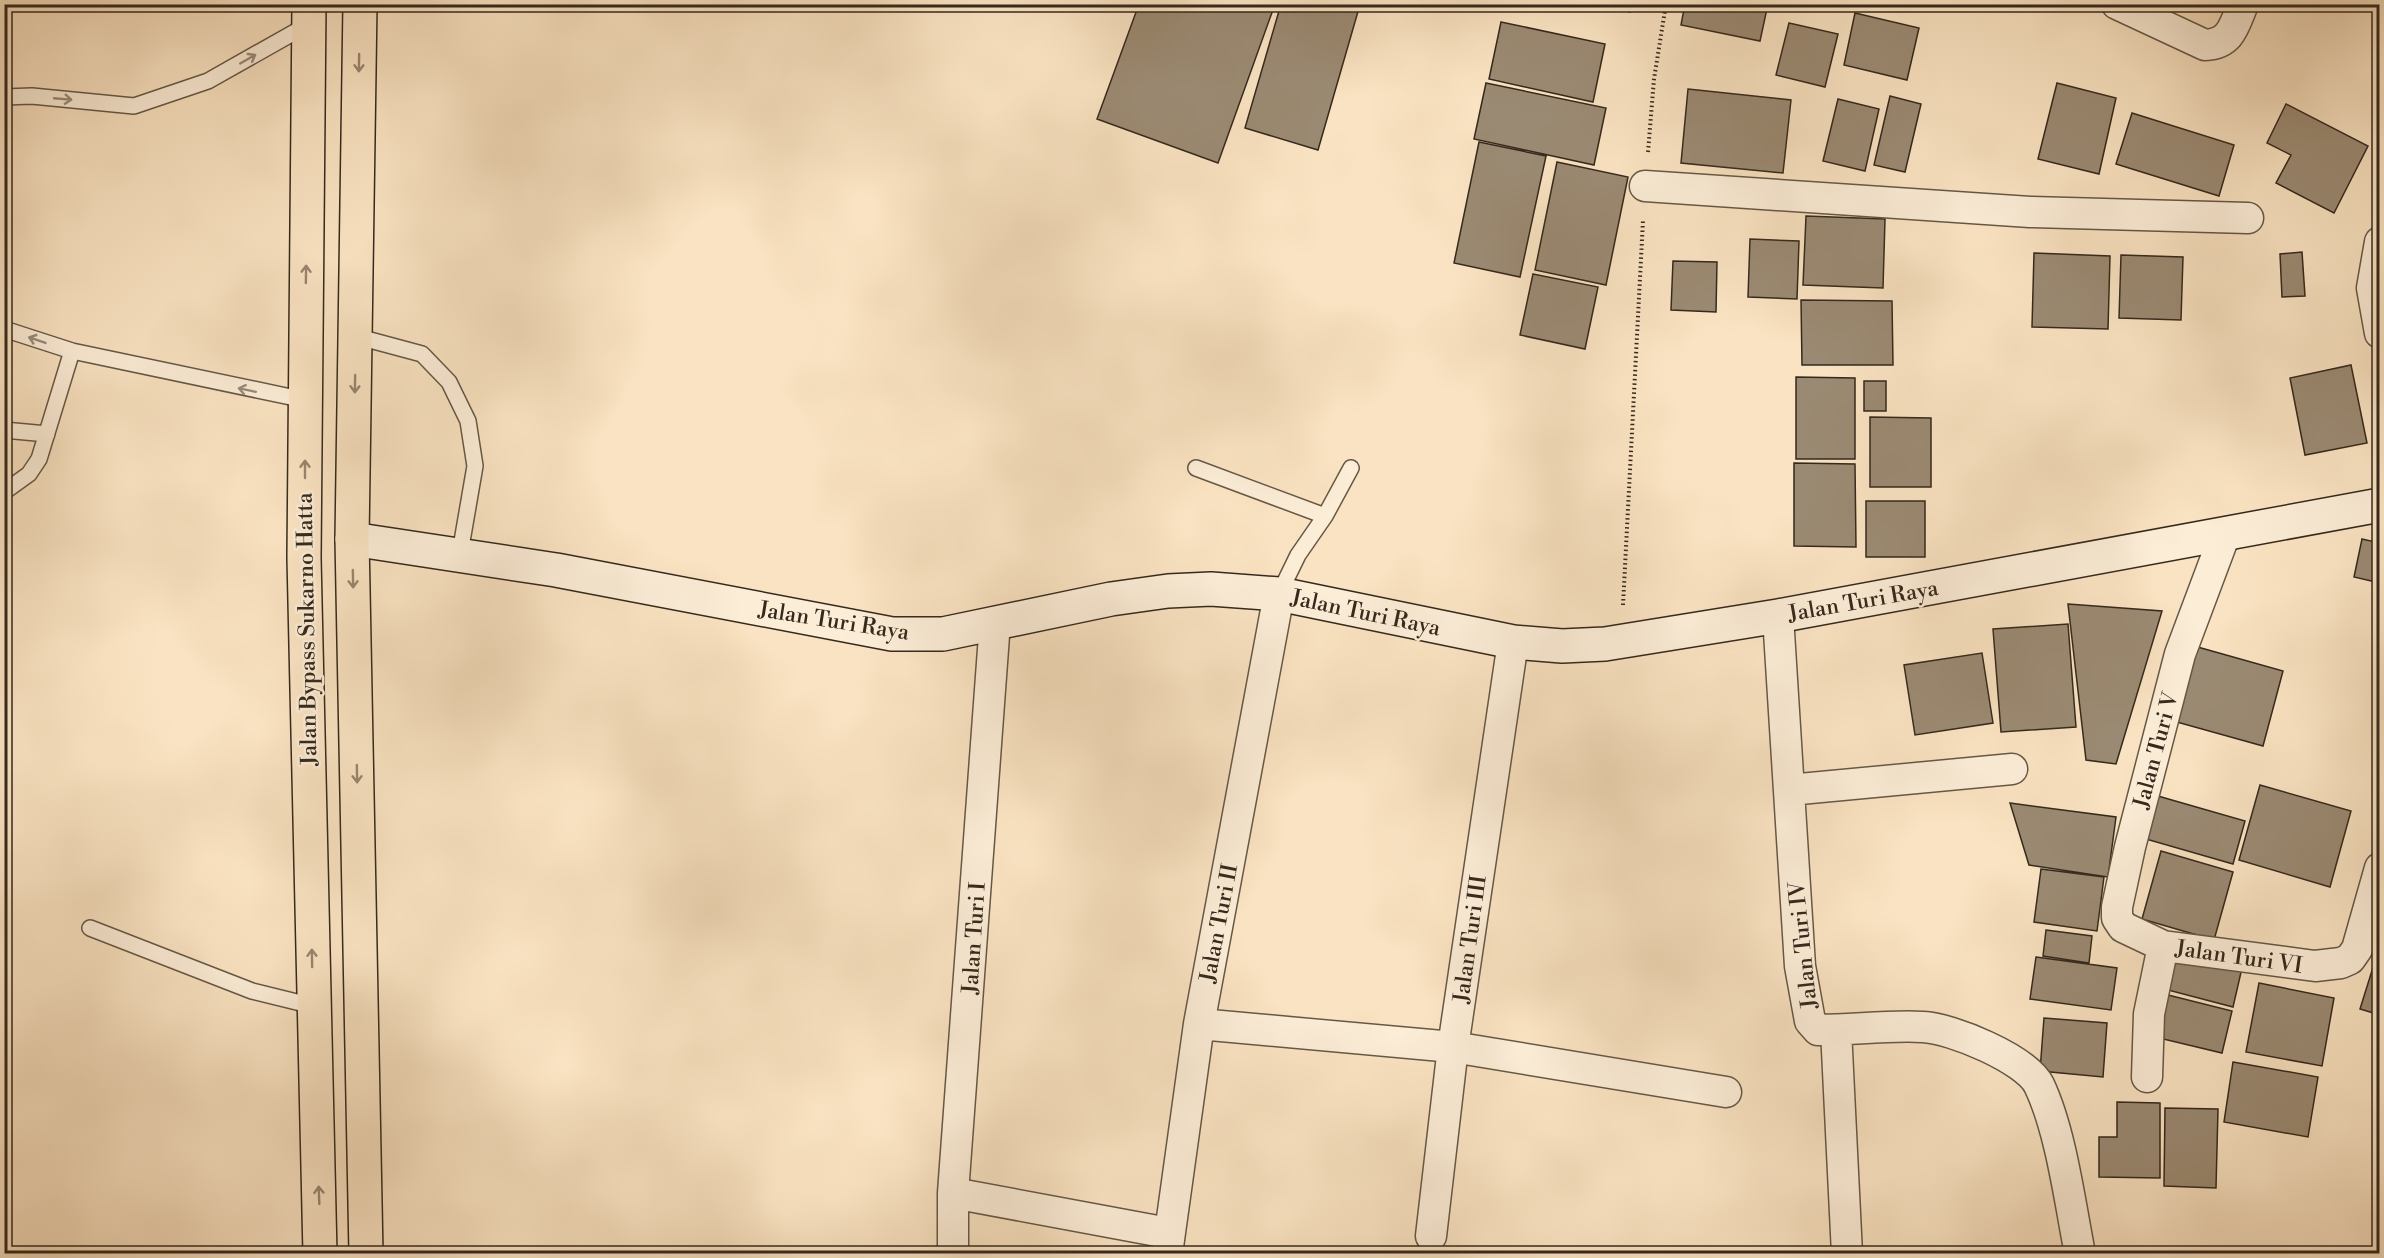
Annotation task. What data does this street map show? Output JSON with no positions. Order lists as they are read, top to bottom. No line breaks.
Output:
{"streets":{"highway":["Jalan Bypass Sukarno Hatta"],"street":["Jalan Turi Raya","Jalan Turi V","Jalan Turi II","Jalan Turi I","Jalan Turi III","Jalan Turi IV","Jalan Turi VI"]},"crossings":[["Jalan Turi Raya","Jalan Turi V"],["Jalan Turi Raya","Jalan Turi II"],["Jalan Turi Raya","Jalan Turi I"],["Jalan Turi Raya","Jalan Turi III"],["Jalan Turi Raya","Jalan Turi IV"],["Jalan Turi V","Jalan Turi VI"]]}
